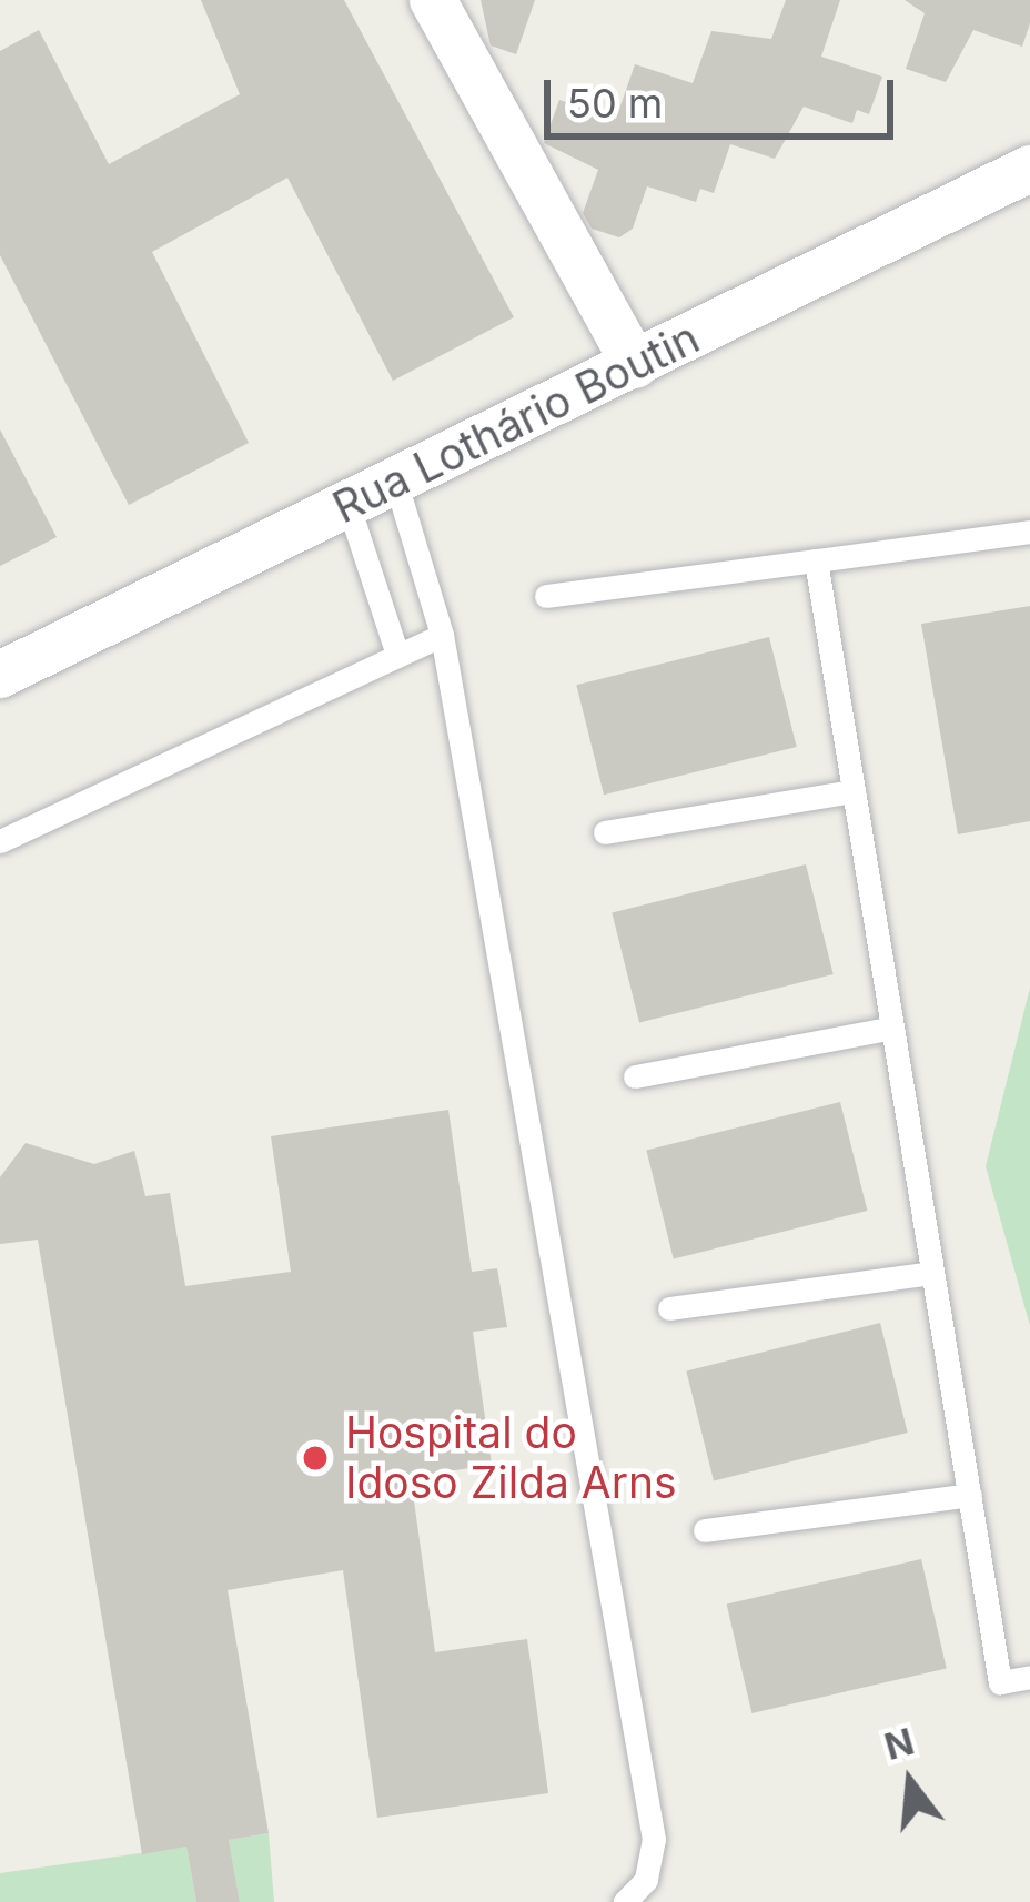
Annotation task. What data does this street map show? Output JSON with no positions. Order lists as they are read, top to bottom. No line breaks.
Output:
{"streets":{"street":["Rua Lothário Boutin"]},"places":["Hospital do Idoso Zilda Arns"],"scale_bar":"50 m","north":"top"}
